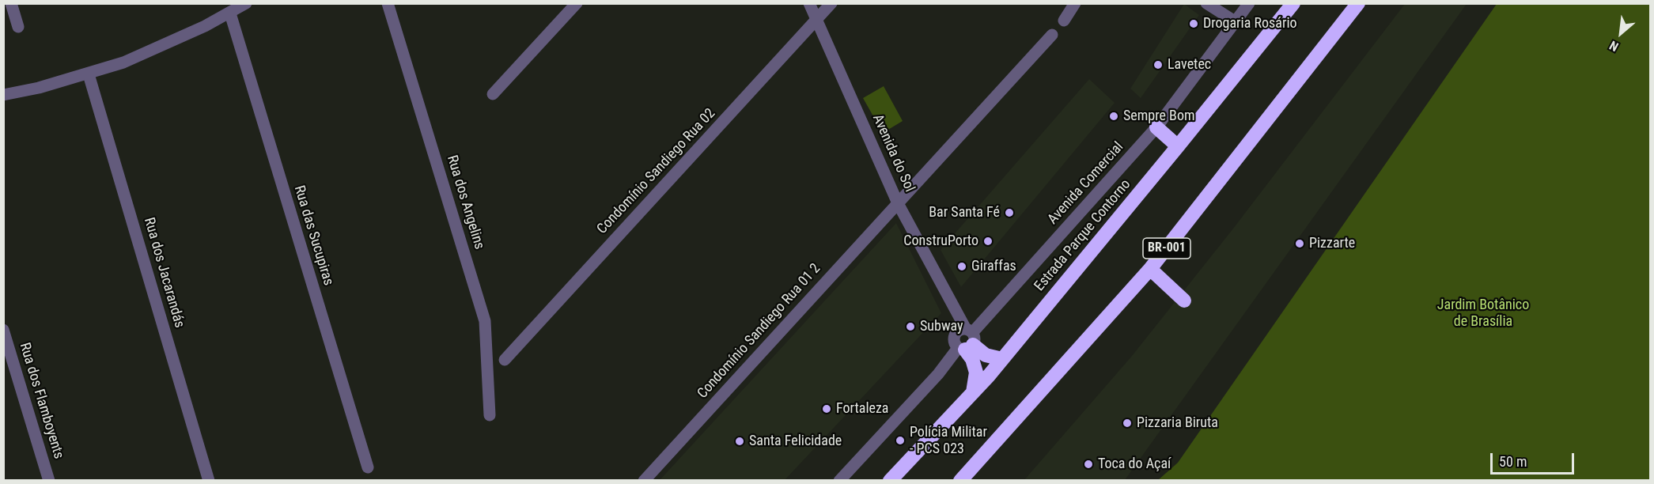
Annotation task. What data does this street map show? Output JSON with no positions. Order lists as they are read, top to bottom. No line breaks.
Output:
{"streets":{"highway":["Estrada Parque Contorno","BR-001"],"street":["Avenida do Sol","Condomínio Sandiego Rua 02","Avenida Comercial","Rua dos Angelins","Rua das Sucupiras","Rua dos Jacarandás","Condomínio Sandiego Rua 01 2","Rua dos Flamboyents"]},"crossings":[["Avenida do Sol","Condomínio Sandiego Rua 02"],["Avenida do Sol","Avenida Comercial"],["Avenida do Sol","Condomínio Sandiego Rua 01 2"]],"parks":["Jardim Botânico de Brasília"],"places":["Drogaria Rosário","Lavetec","Sempre Bom","Bar Santa Fé","ConstruPorto","Pizzarte","Giraffas","Subway","Fortaleza","Pizzaria Biruta","Polícia Militar - PCS 023","Santa Felicidade","Toca do Açaí"],"scale_bar":"50 m","north":"bottom left"}
